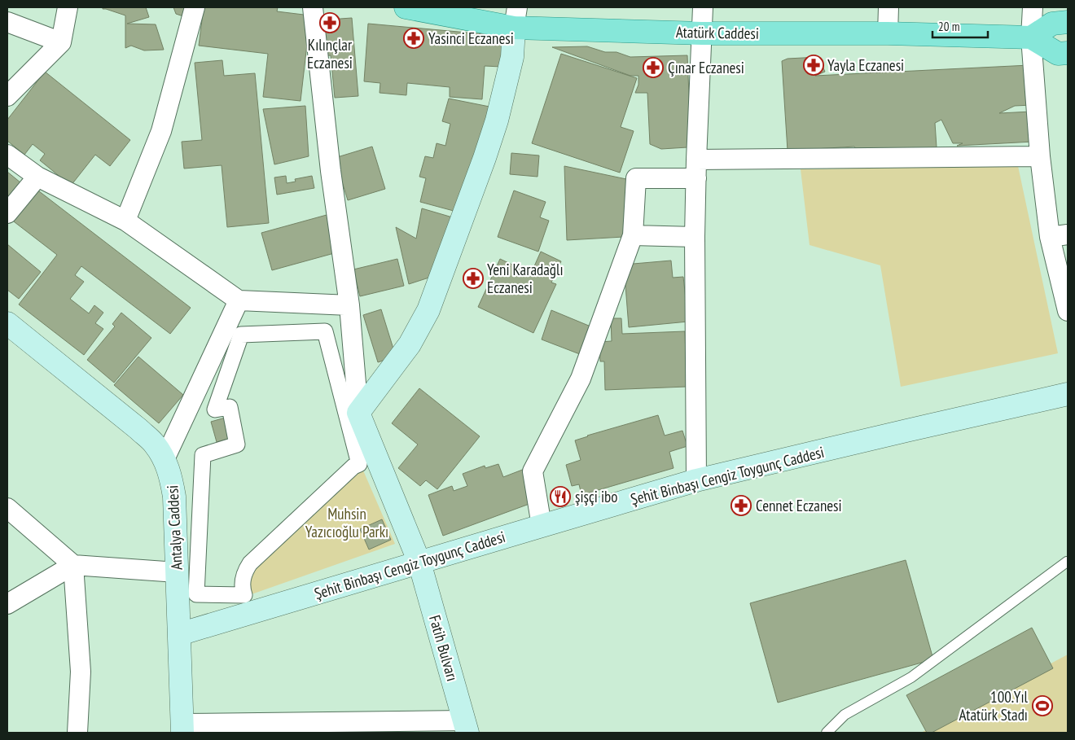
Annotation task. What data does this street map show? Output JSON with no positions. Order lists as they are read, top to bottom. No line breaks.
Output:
{"streets":{"main road":["Atatürk Caddesi","Şehit Binbaşı Cengiz Toygunç Caddesi","Antalya Caddesi","Fatih Bulvarı"]},"crossings":[["Şehit Binbaşı Cengiz Toygunç Caddesi","Antalya Caddesi"],["Şehit Binbaşı Cengiz Toygunç Caddesi","Fatih Bulvarı"]],"parks":["Muhsin Yazıcıoğlu Parkı"],"places":{"pharmacy":["Kılınçlar Eczanesi","Yasinci Eczanesi","Yayla Eczanesi","Çınar Eczanesi","Yeni Karadağlı Eczanesi","Cennet Eczanesi"],"restaurant":["şişçi ibo"],"sports":["100.Yıl Atatürk Stadı"]},"scale_bar":"20 m"}
